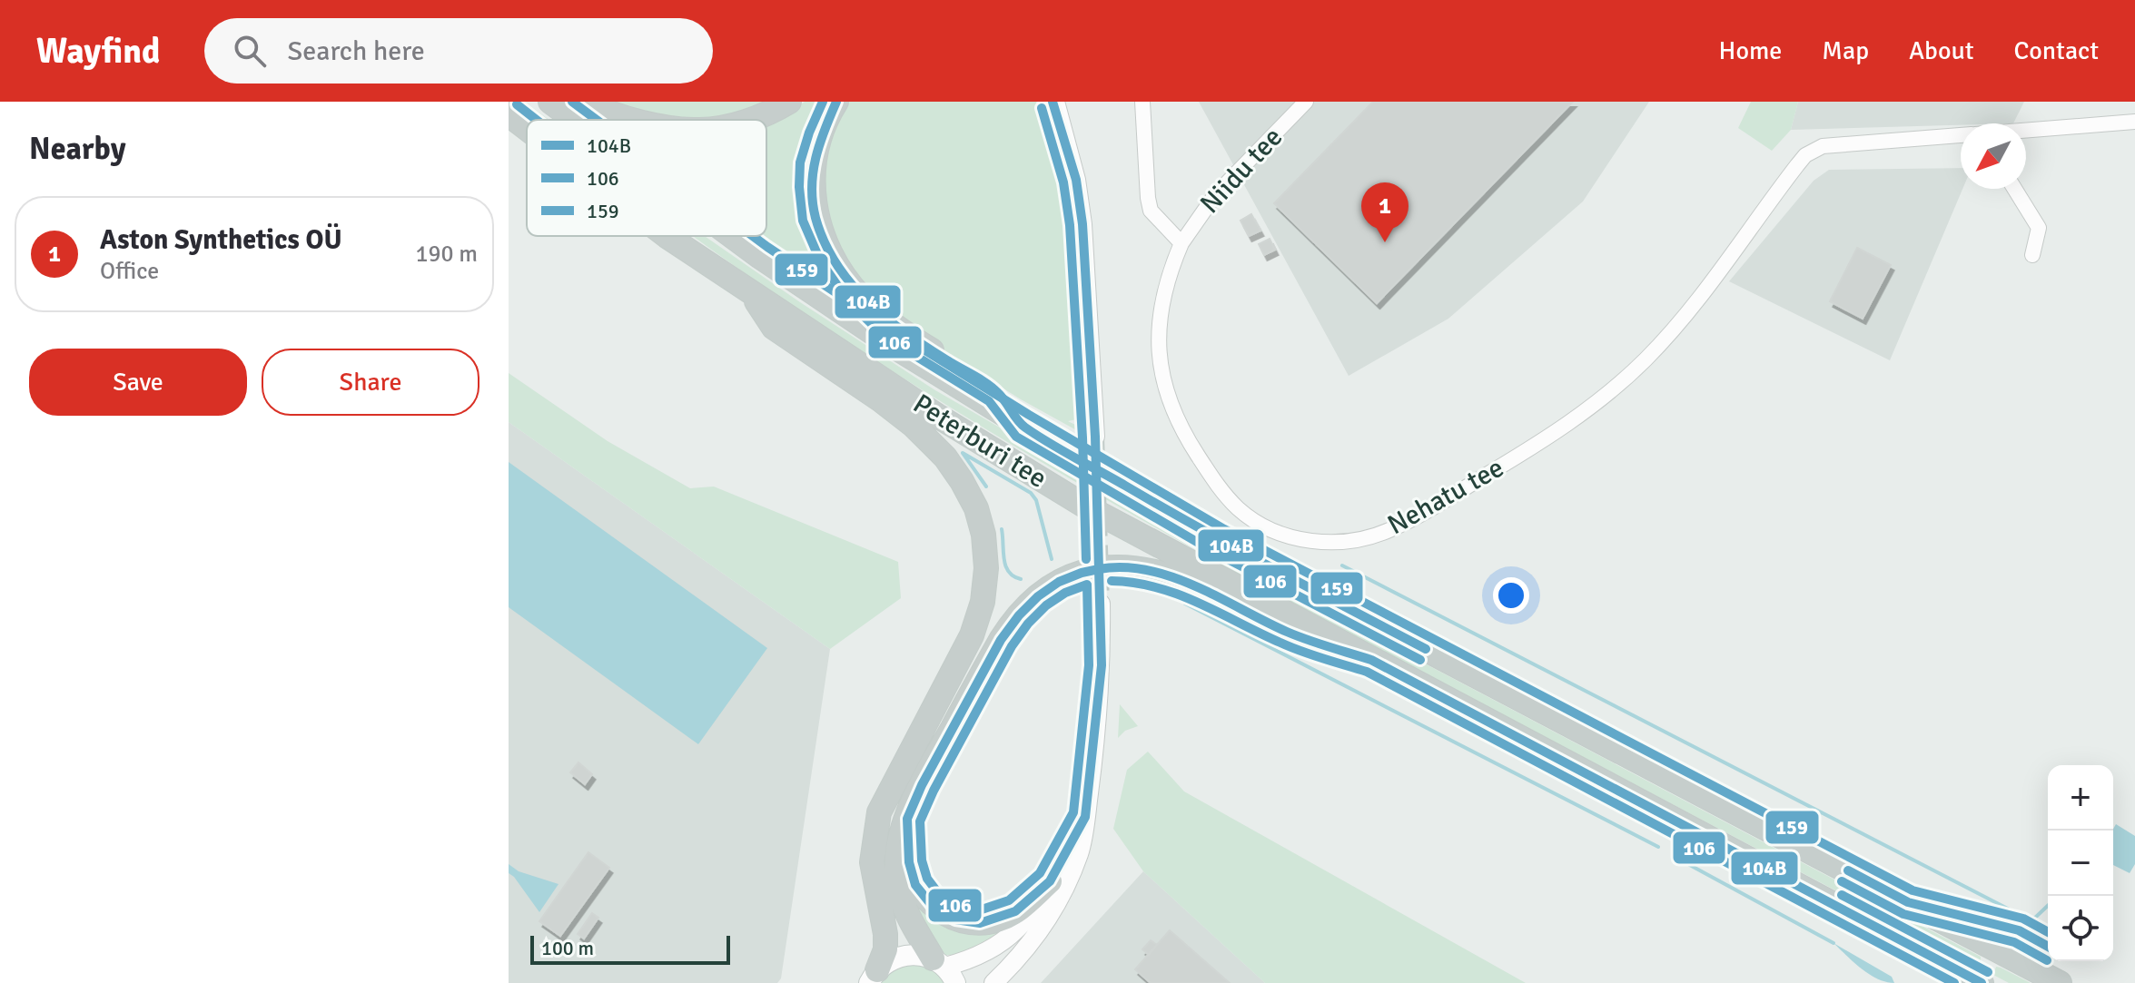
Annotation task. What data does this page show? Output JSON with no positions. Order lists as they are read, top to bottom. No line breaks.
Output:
{"streets":{"highway":["Peterburi tee"],"street":["Niidu tee","Nehatu tee"]},"crossings":[["Niidu tee","Nehatu tee"]],"lines":["transit line 104B","transit line 106","transit line 159"],"legend":["104B","106","159"],"scale_bar":"100 m","north":"bottom left","page":{"header":"Wayfind","search":"Search here","nav":["Home","Map","About","Contact"],"heading":"Nearby","pins":"1","list":[{"mark":"1","name":"Aston Synthetics OÜ","note":"Office","value":"190 m"}],"buttons":["Save","Share"],"map_buttons":["+","−"],"scale":"100 m"}}
